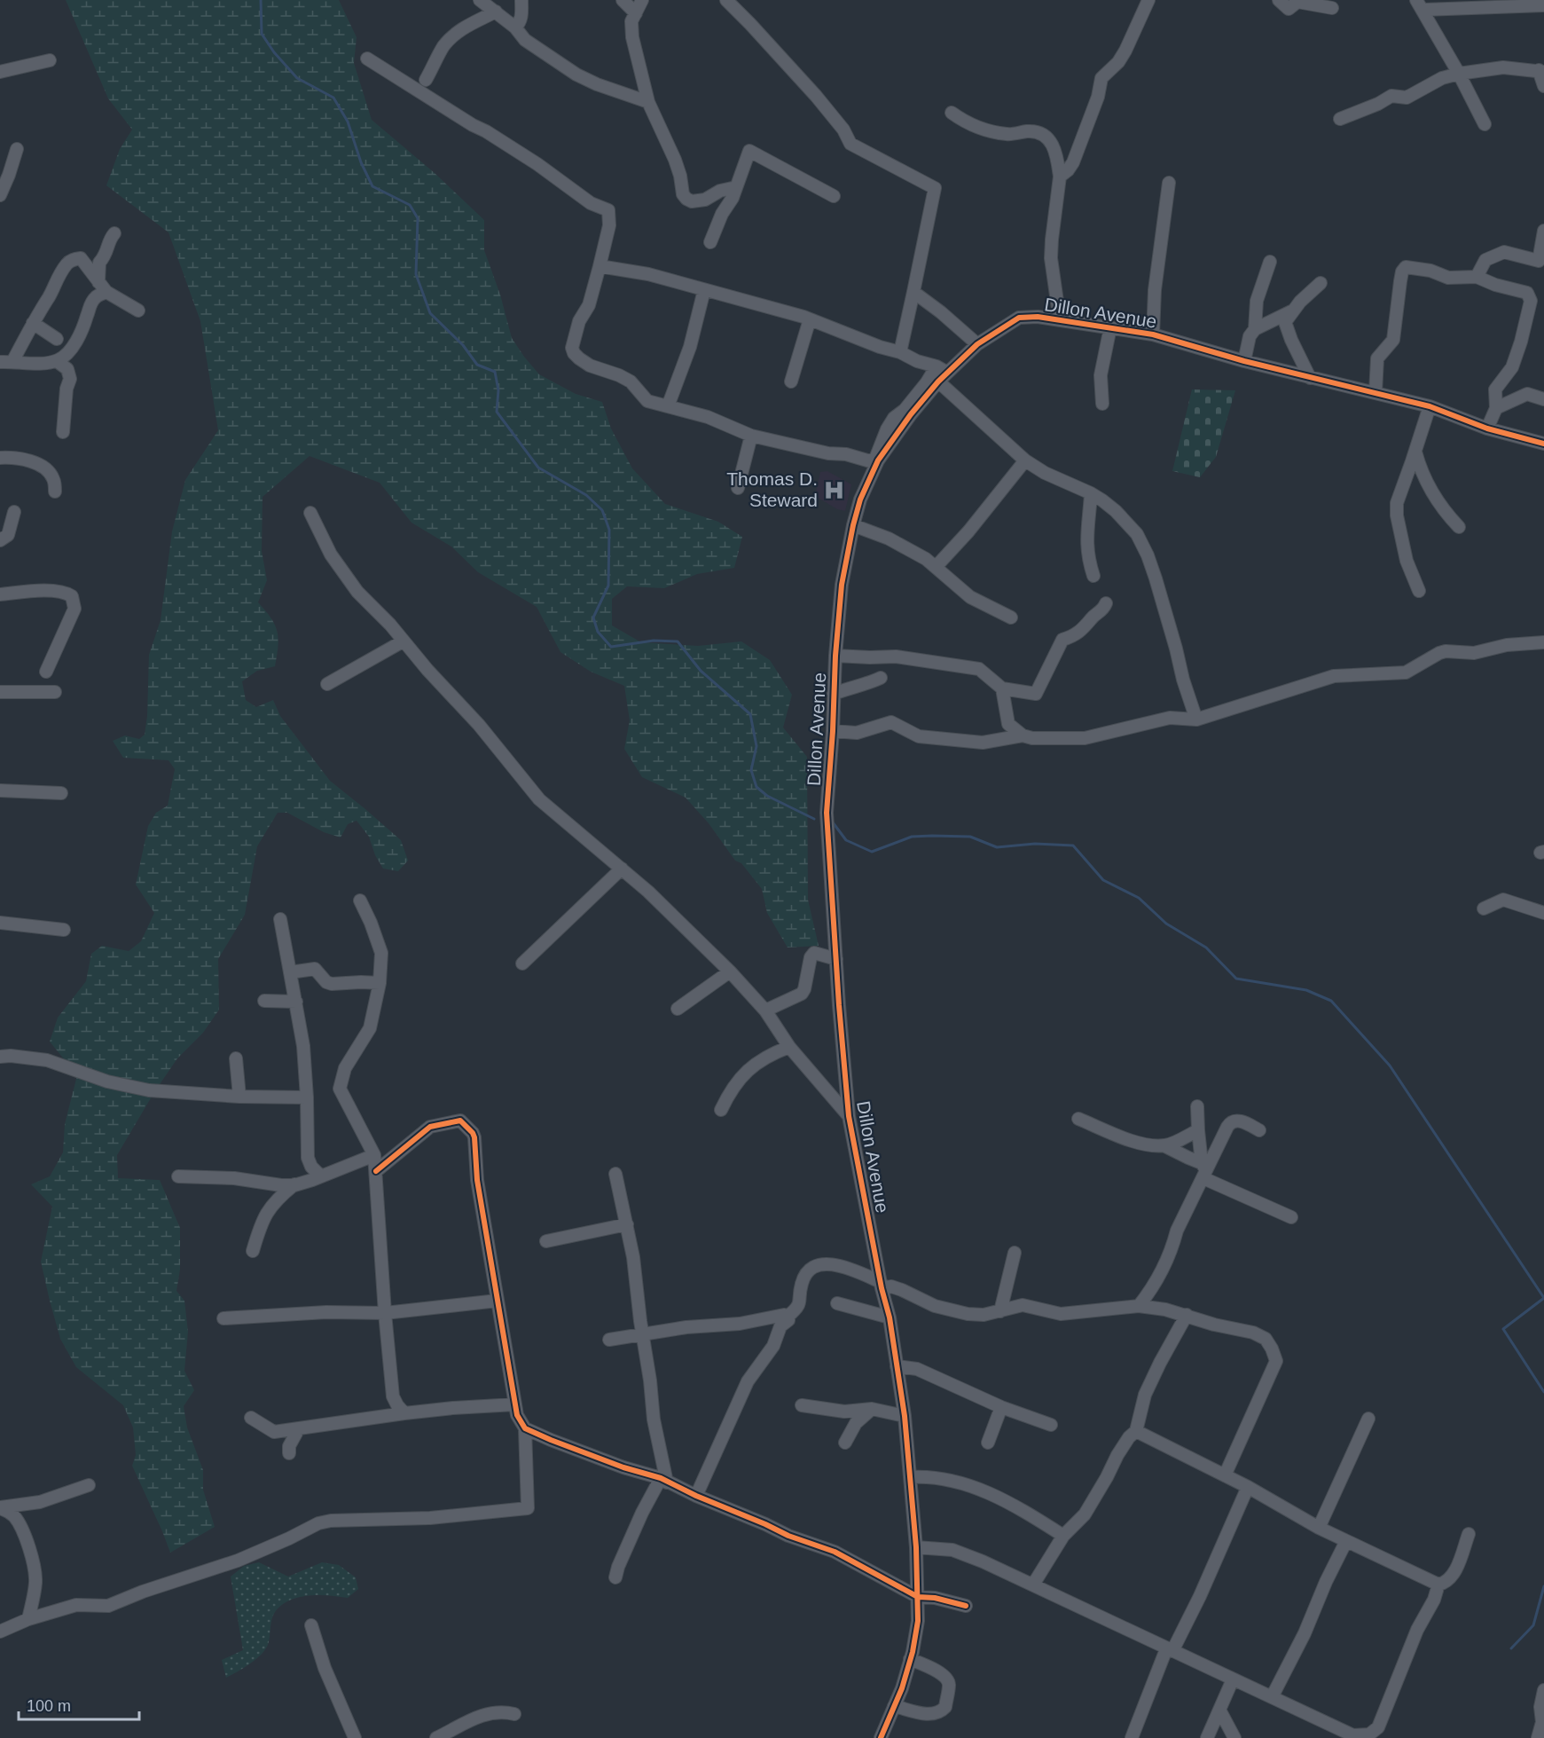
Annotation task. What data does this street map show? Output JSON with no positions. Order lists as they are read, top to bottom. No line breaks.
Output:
{"streets":{"street":["Dillon Avenue"]},"places":{"hospital":["Thomas D. Steward"]},"scale_bar":"100 m"}
